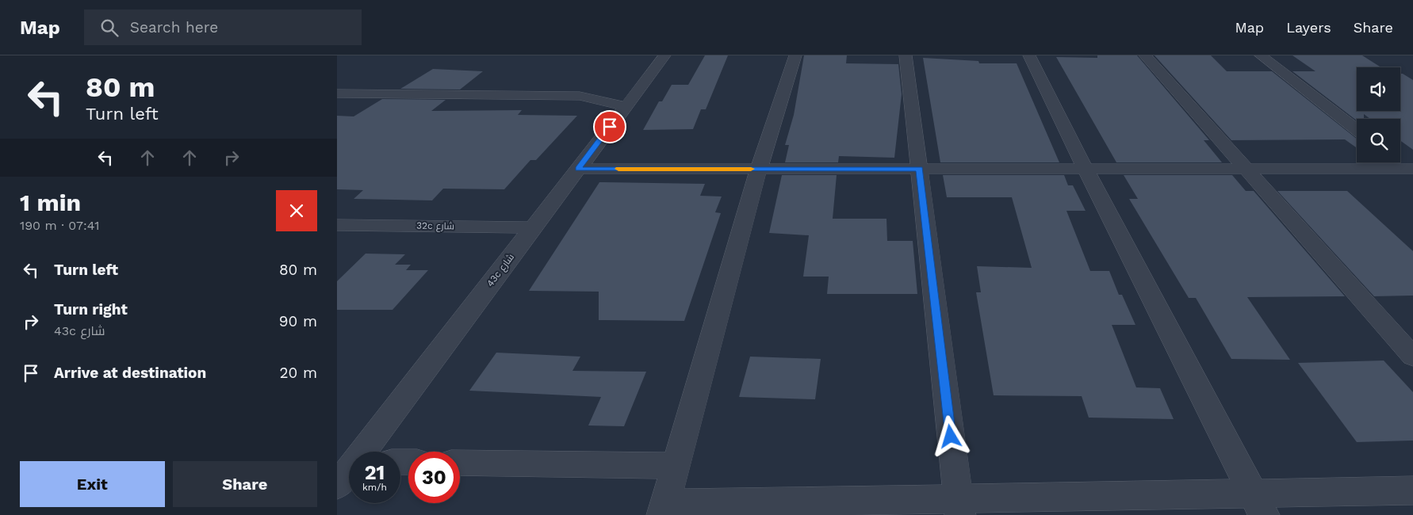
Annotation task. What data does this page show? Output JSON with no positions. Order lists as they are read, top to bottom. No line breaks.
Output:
{"streets":{"street":["32c شارع","43c شارع"]},"crossings":[["32c شارع","43c شارع"]],"page":{"header":"Map","search":"Search here","nav":["Map","Layers","Share"],"turn":["80 m","Turn left"],"heading":["1 min","190 m · 07:41"],"list":[{"name":"Turn left","value":"80 m"},{"name":"Turn right","note":"43c شارع","value":"90 m"},{"name":"Arrive at destination","value":"20 m"}],"speed":"21 km/h","limit":"30","buttons":["Exit","Share"]}}
